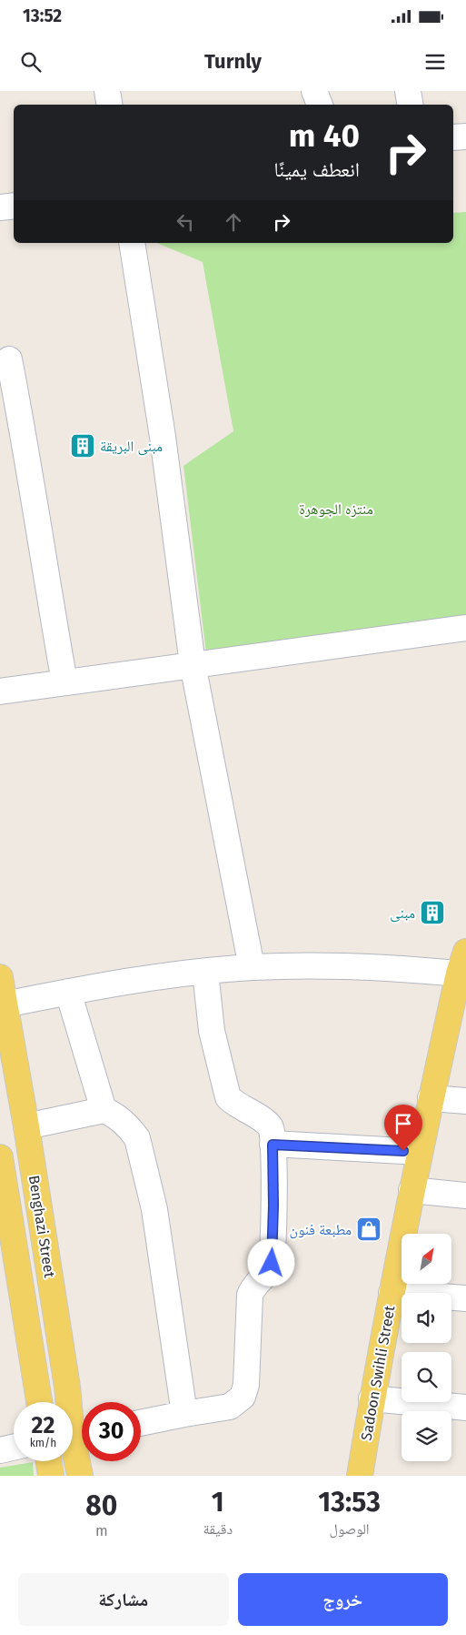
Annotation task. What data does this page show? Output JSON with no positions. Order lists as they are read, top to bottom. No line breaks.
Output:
{"streets":{"main road":["Benghazi Street","Sadoon Swihli Street"]},"parks":["منتزه الجوهرة"],"places":{"building":["مبنى البريقة","مبنى"],"shop":["مطبعة فنون"]},"north":"top right","page":{"status":"13:52","header":"Turnly","turn":["40 m","انعطف يمينًا"],"speed":"22 km/h","limit":"30","eta":["13:53","الوصول","1","دقيقة","80","m"],"buttons":["خروج","مشاركة"]}}
